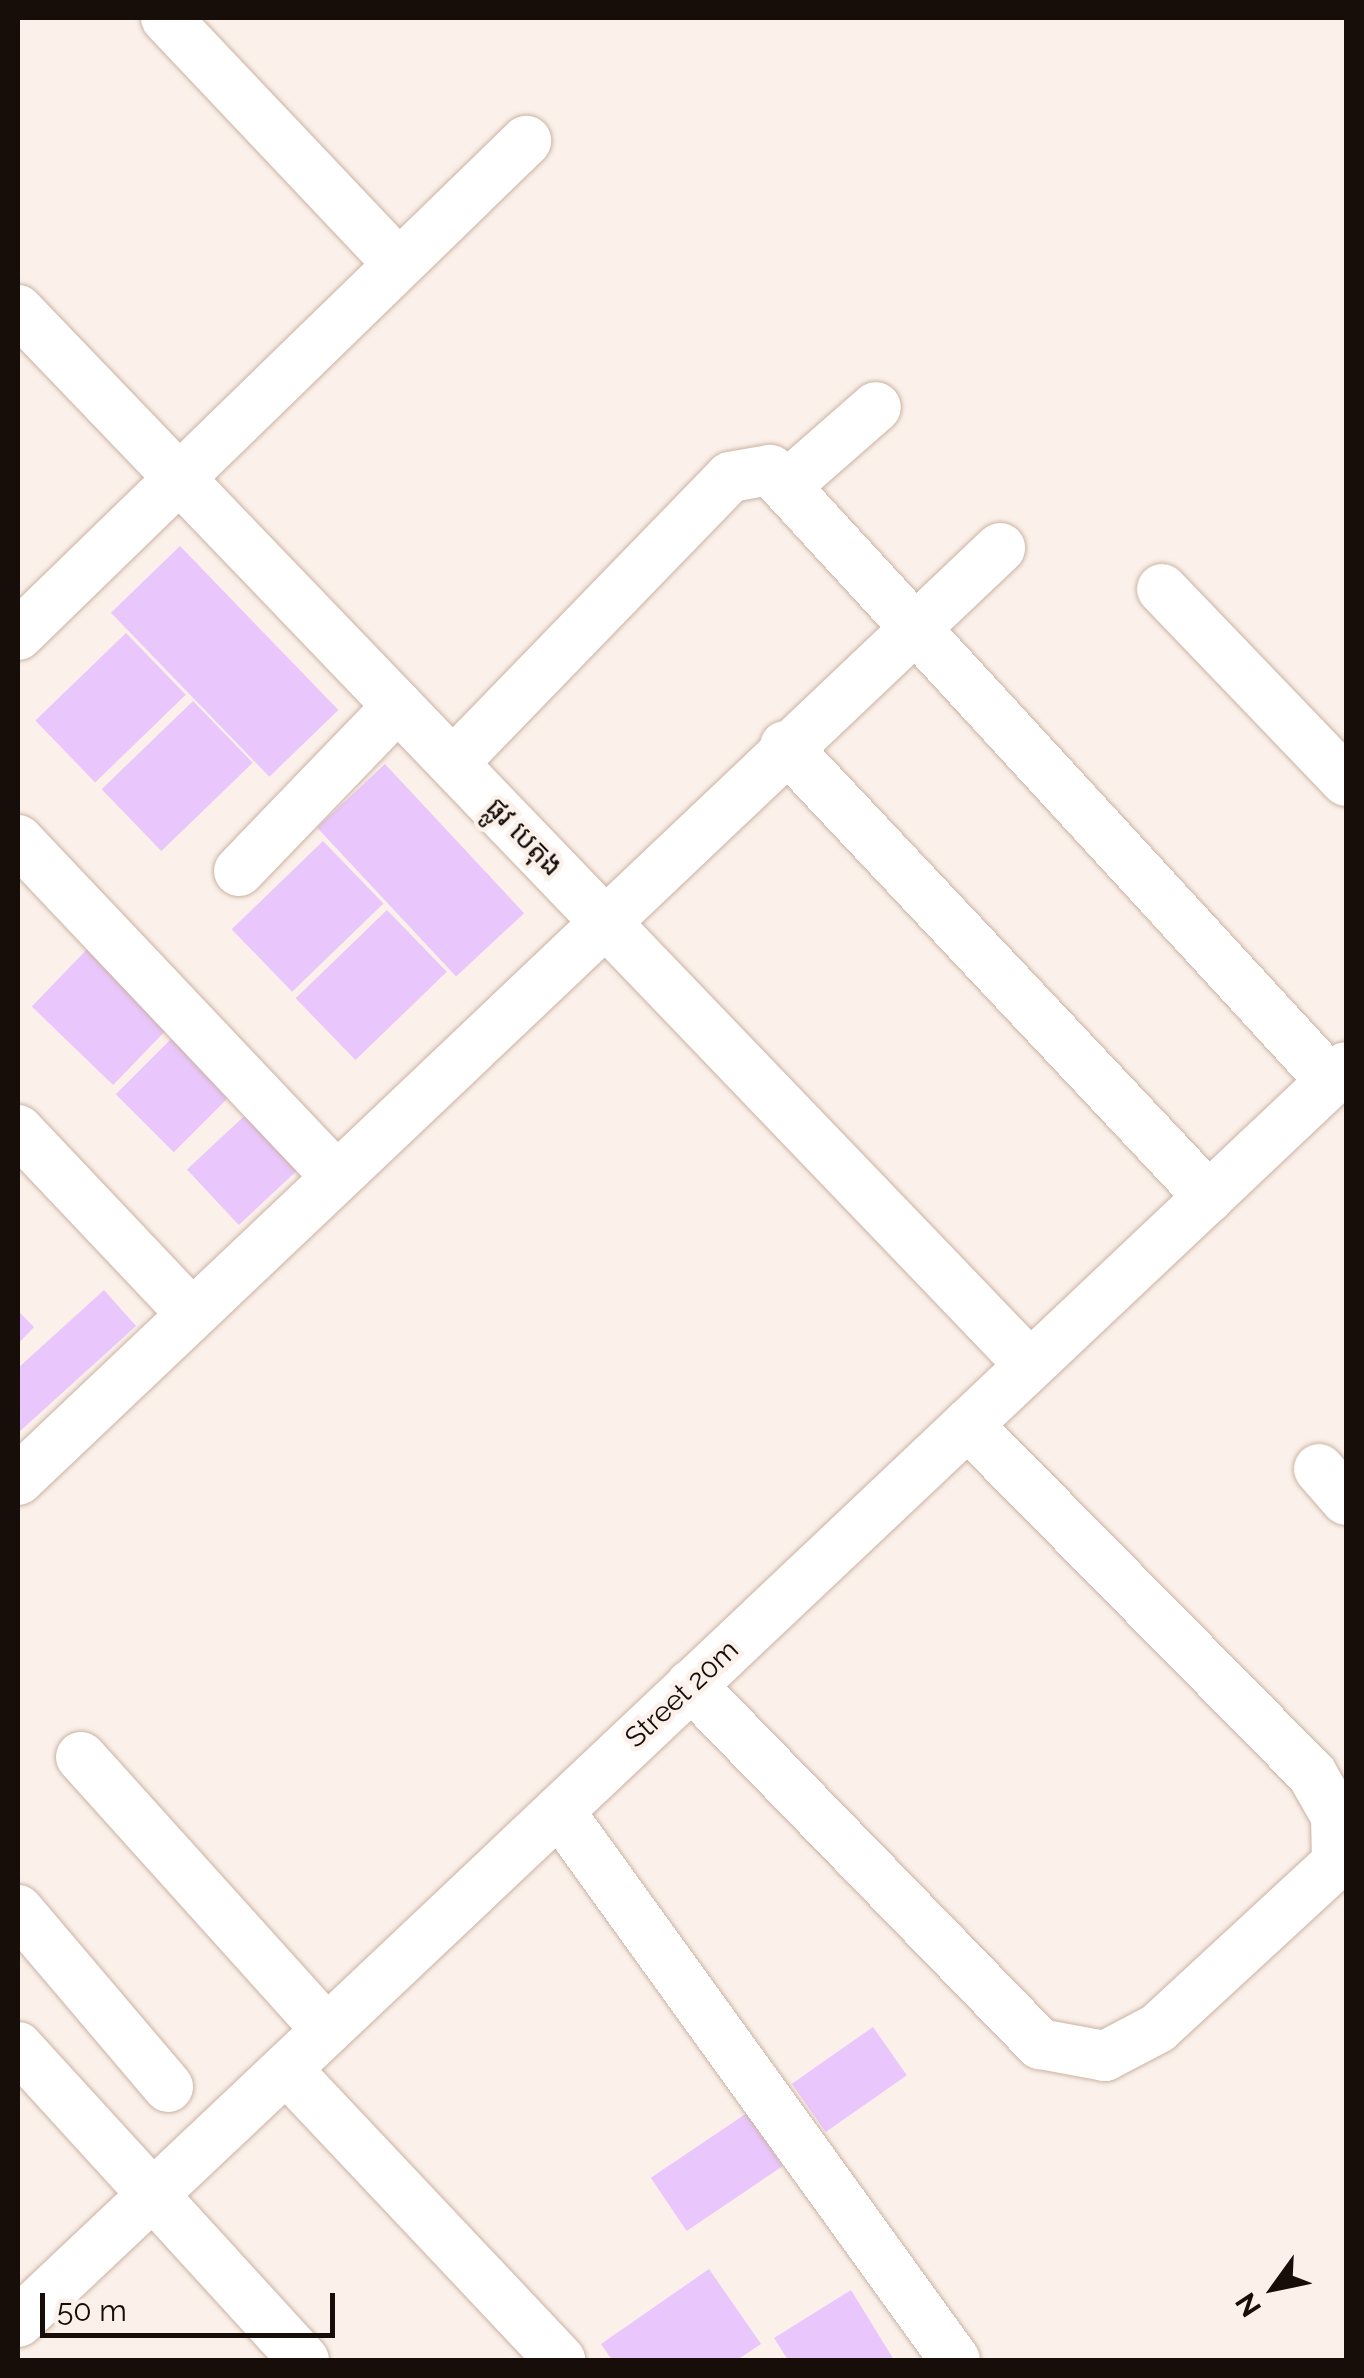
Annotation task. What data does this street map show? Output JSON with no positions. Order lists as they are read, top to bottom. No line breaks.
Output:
{"streets":{"street":["ផ្លូវ បេតុង","Street 20m"]},"crossings":[["ផ្លូវ បេតុង","Street 20m"]],"scale_bar":"50 m","north":"bottom left"}
